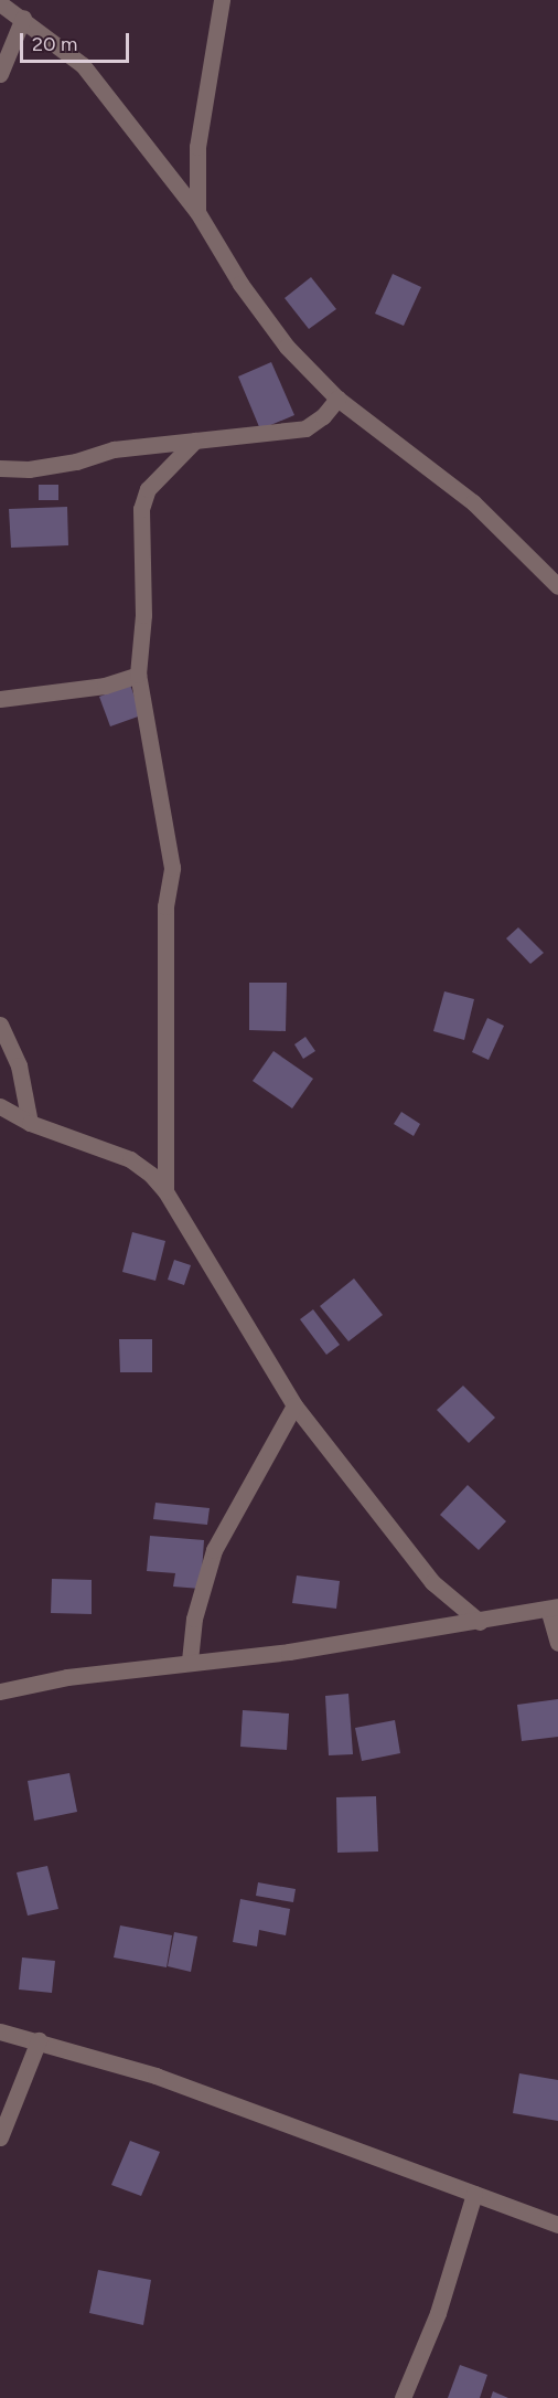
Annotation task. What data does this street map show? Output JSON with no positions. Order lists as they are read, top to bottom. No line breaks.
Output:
{"scale_bar":"20 m"}
